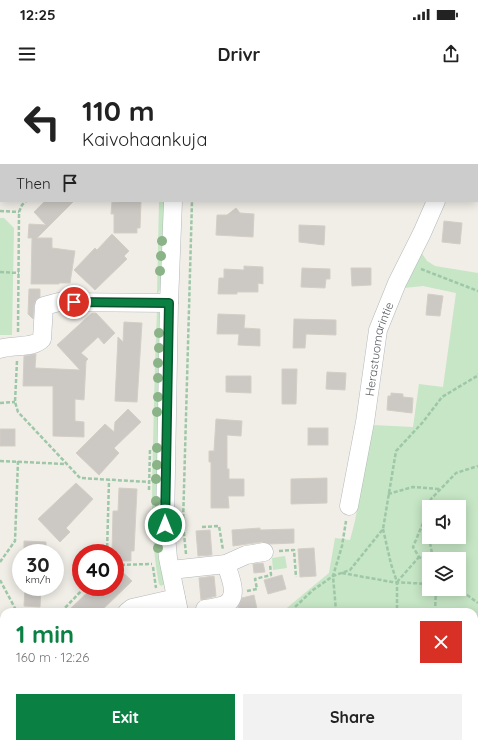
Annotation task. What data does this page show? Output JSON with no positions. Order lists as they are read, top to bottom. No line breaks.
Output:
{"streets":{"street":["Herastuomarintie"]},"page":{"status":"12:25","header":"Drivr","turn":["110 m","Kaivohaankuja"],"then":"Then","speed":"30 km/h","limit":"40","heading":["1 min","160 m · 12:26"],"buttons":["Exit","Share"]}}
